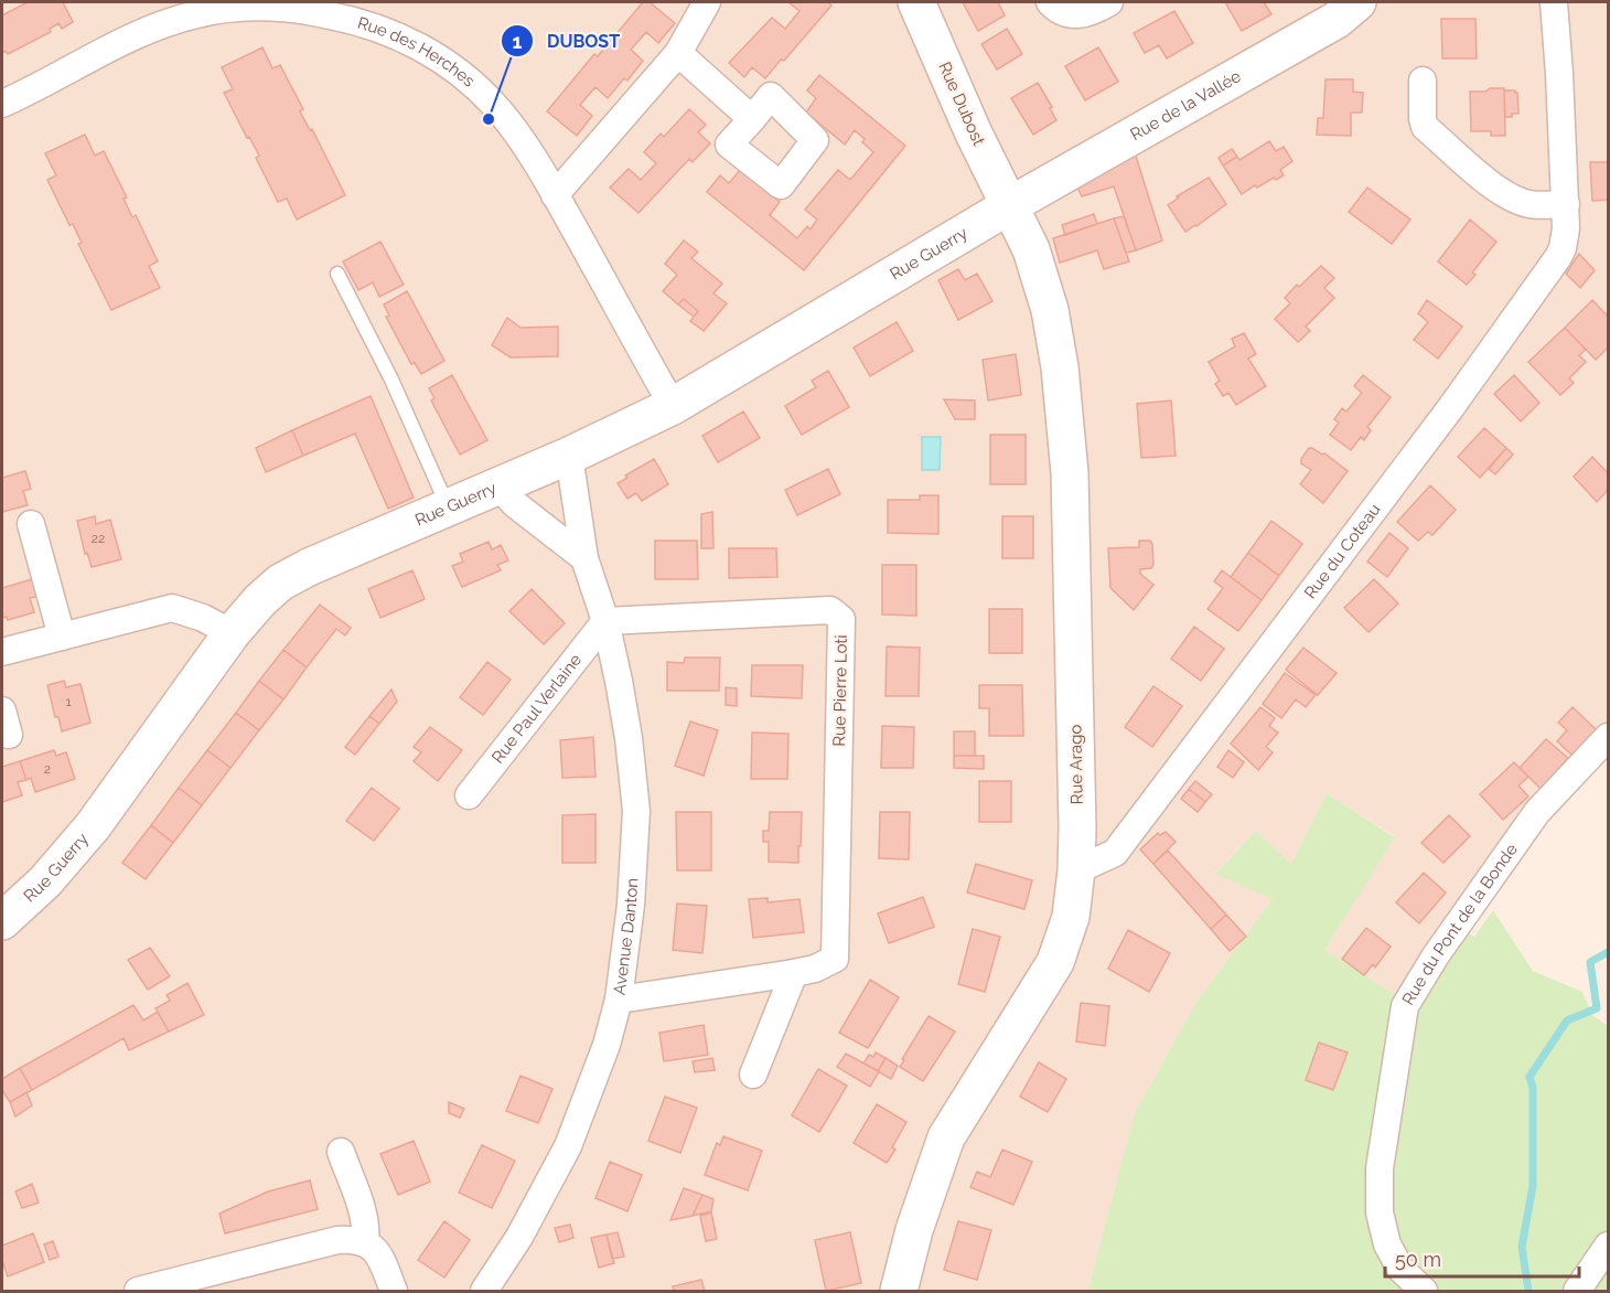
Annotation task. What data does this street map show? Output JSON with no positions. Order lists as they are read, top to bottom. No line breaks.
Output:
{"streets":{"street":["Rue des Herches","Rue Dubost","Rue de la Vallée","Rue Guerry","Rue du Coteau","Rue Pierre Loti","Rue Paul Verlaine","Rue Arago","Rue du Pont de la Bonde","Avenue Danton"]},"crossings":[["Rue des Herches","Rue Guerry"],["Rue Dubost","Rue de la Vallée"],["Rue Dubost","Rue Guerry"],["Rue Dubost","Rue Arago"],["Rue de la Vallée","Rue Guerry"],["Rue de la Vallée","Rue Arago"],["Rue Guerry","Rue Arago"],["Rue Guerry","Avenue Danton"],["Rue du Coteau","Rue Arago"],["Rue Pierre Loti","Rue Paul Verlaine"],["Rue Pierre Loti","Avenue Danton"],["Rue Paul Verlaine","Avenue Danton"]],"places":["DUBOST"],"house_numbers":["22","1","2"],"scale_bar":"50 m"}
